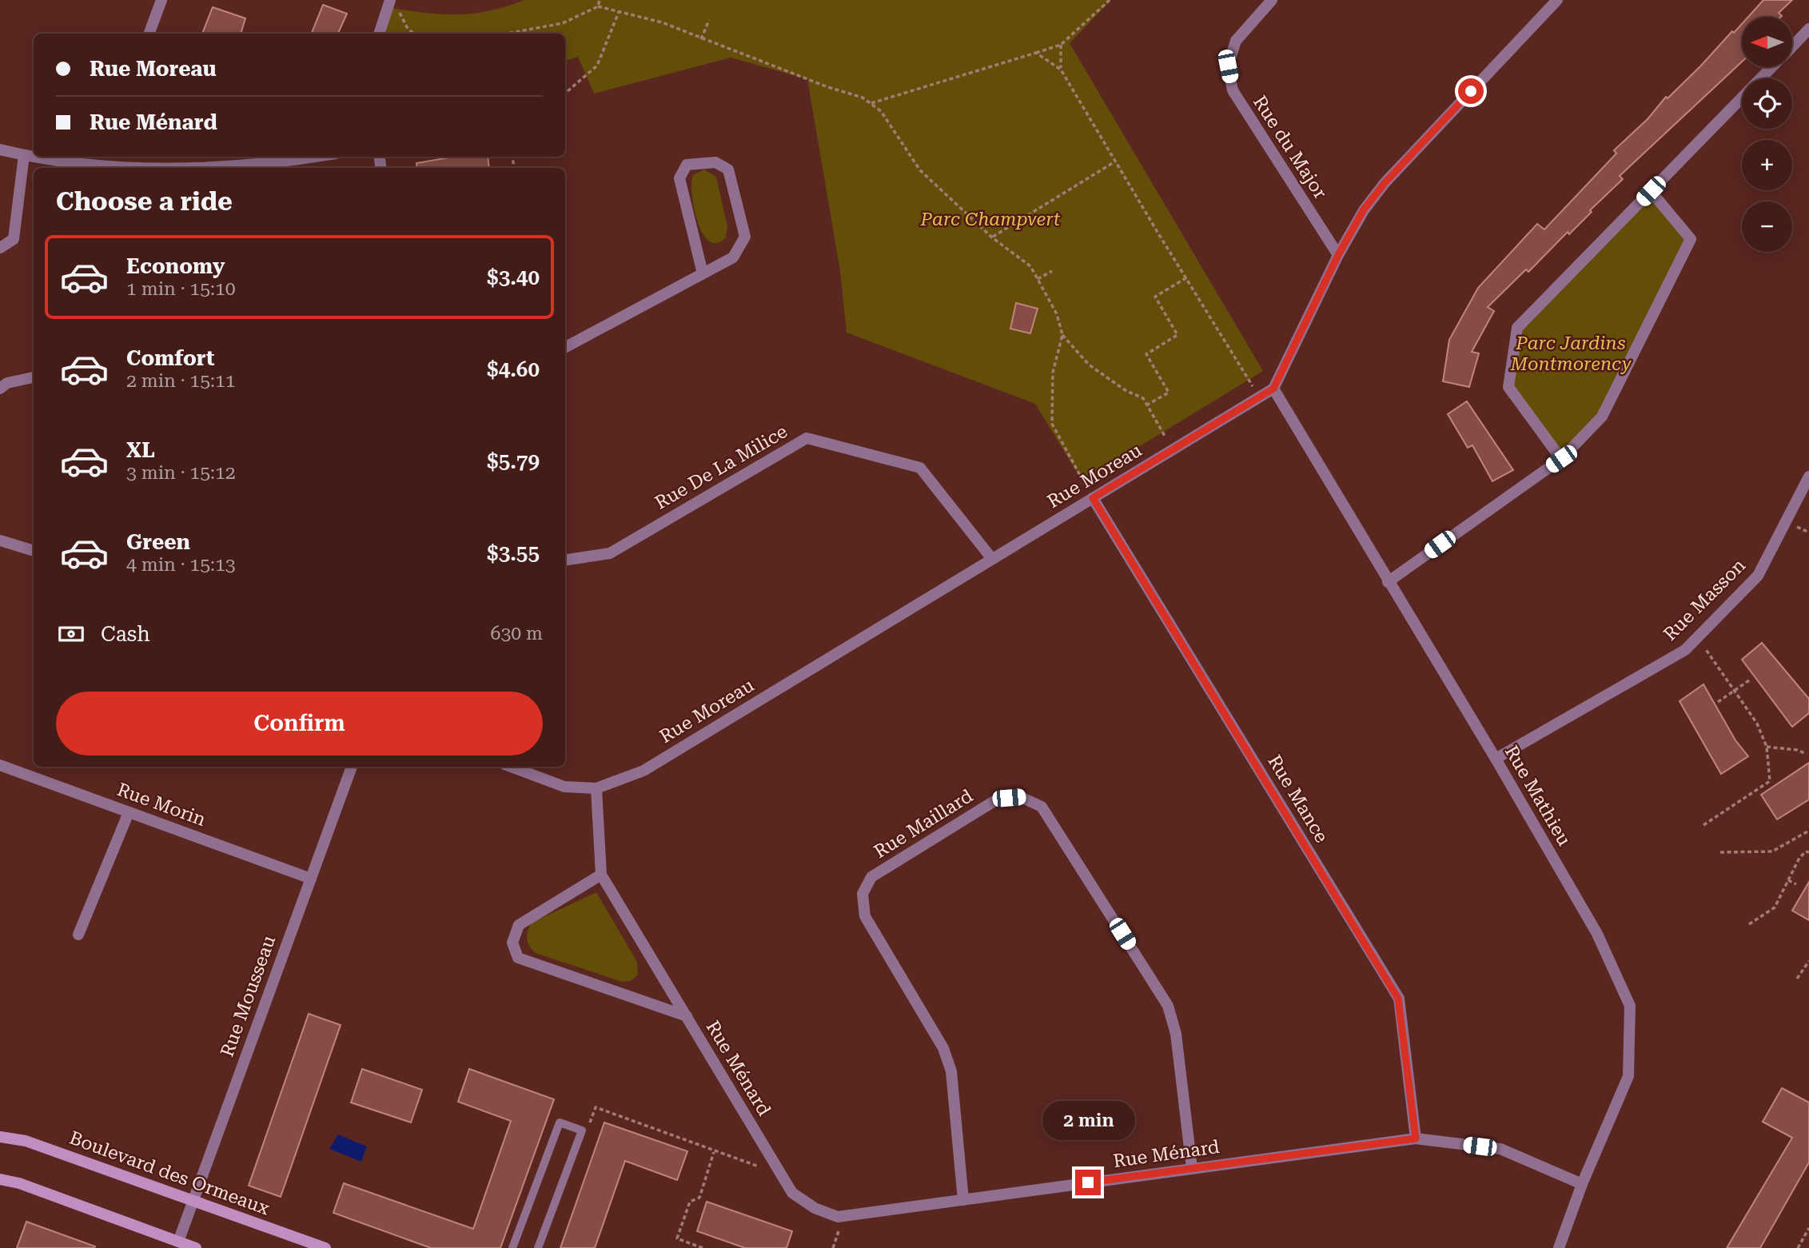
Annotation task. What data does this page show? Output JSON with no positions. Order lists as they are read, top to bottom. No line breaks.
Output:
{"streets":{"street":["Rue du Major","Rue De La Milice","Rue Moreau","Rue Masson","Rue Mathieu","Rue Mance","Rue Morin","Rue Maillard","Rue Mousseau","Rue Ménard","Boulevard des Ormeaux"]},"crossings":[["Rue De La Milice","Rue Moreau"],["Rue Moreau","Rue Mathieu"],["Rue Moreau","Rue Mance"],["Rue Moreau","Rue Ménard"],["Rue Masson","Rue Mathieu"],["Rue Mathieu","Rue Ménard"],["Rue Mance","Rue Ménard"],["Rue Morin","Rue Mousseau"],["Rue Maillard","Rue Ménard"],["Rue Mousseau","Boulevard des Ormeaux"]],"parks":["Parc Champvert","Parc Jardins Montmorency"],"north":"left","page":{"map_buttons":["+","−"],"banner":["Rue Moreau","Rue Ménard"],"heading":"Choose a ride","list":[{"name":"Economy","note":"1 min · 15:10","value":"$3.40"},{"name":"Comfort","note":"2 min · 15:11","value":"$4.60"},{"name":"XL","note":"3 min · 15:12","value":"$5.79"},{"name":"Green","note":"4 min · 15:13","value":"$3.55"}],"pay":["Cash","630 m"],"buttons":"Confirm","bubble":"2 min"}}
